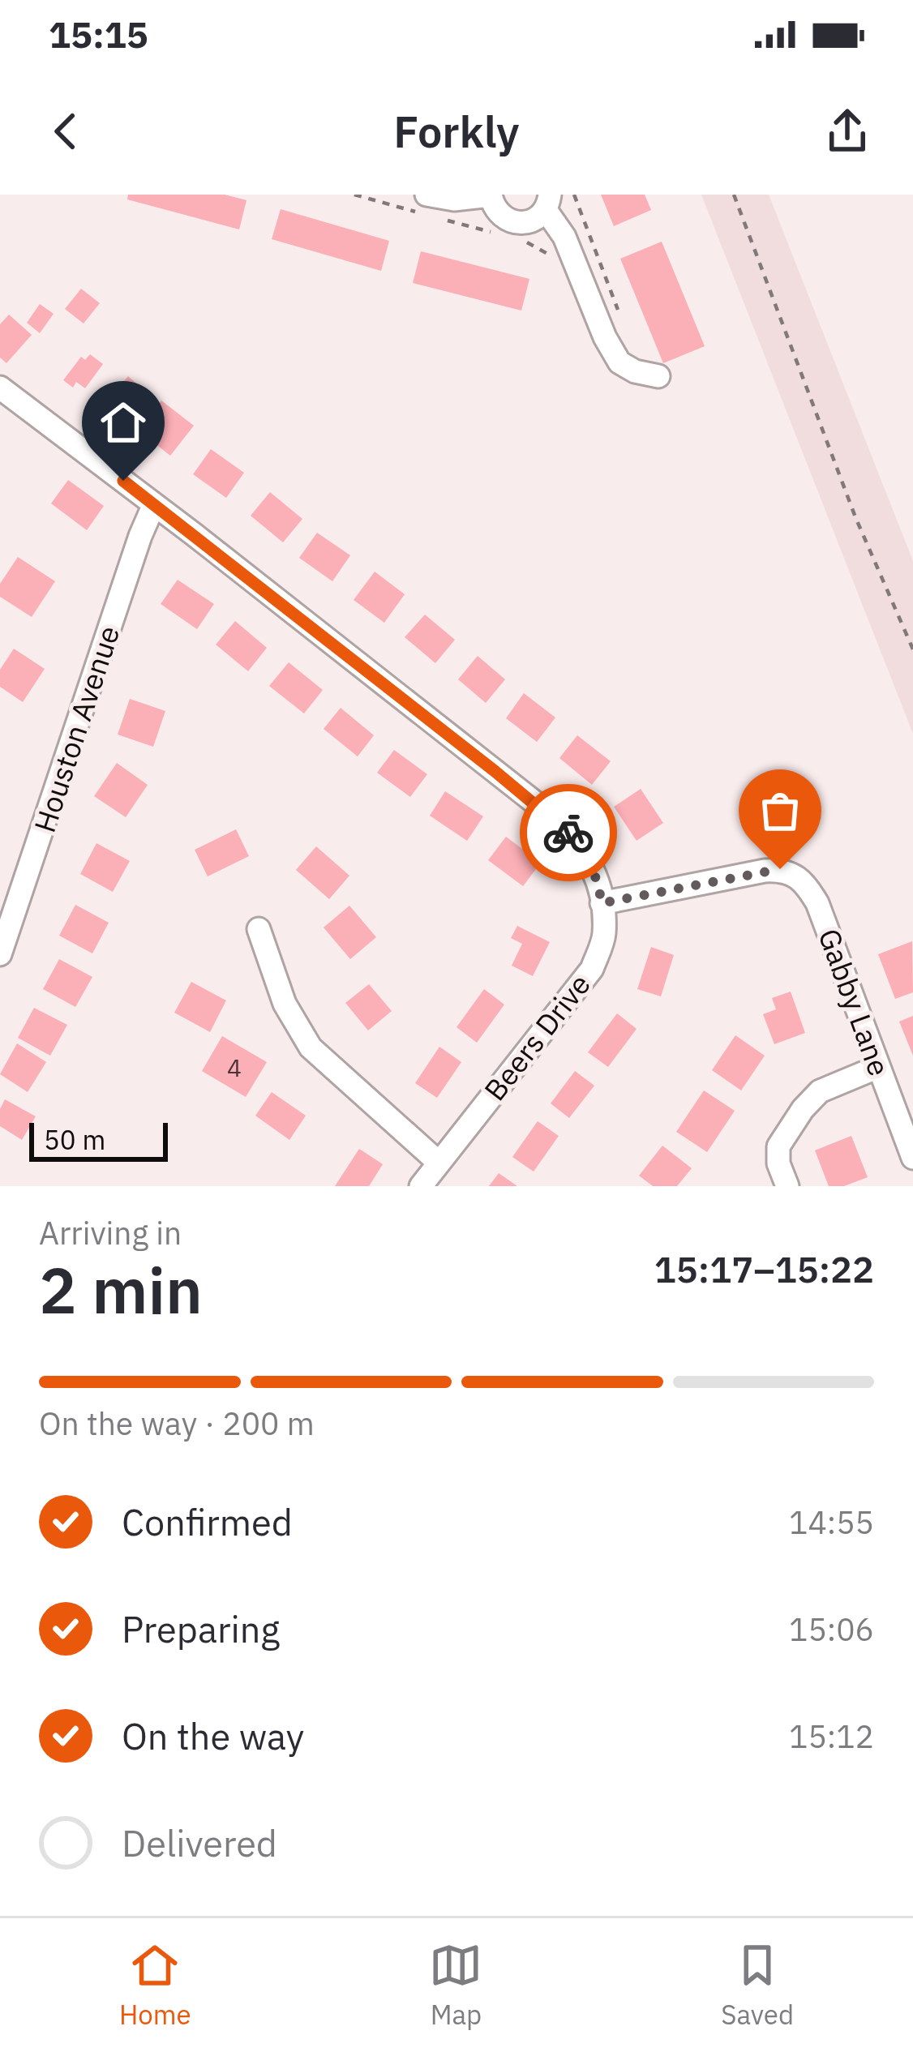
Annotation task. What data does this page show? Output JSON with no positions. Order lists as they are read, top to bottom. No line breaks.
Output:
{"streets":{"street":["Houston Avenue","Gabby Lane","Beers Drive"]},"crossings":[["Houston Avenue","Beers Drive"],["Gabby Lane","Beers Drive"]],"house_numbers":["4"],"scale_bar":"50 m","page":{"status":"15:15","header":"Forkly","scale":"50 m","heading":["2 min","Arriving in","15:17–15:22"],"bar":"On the way · 200 m","list":[["Confirmed","14:55"],["Preparing","15:06"],["On the way","15:12"],"Delivered"],"tabs":["Home","Map","Saved"]}}
